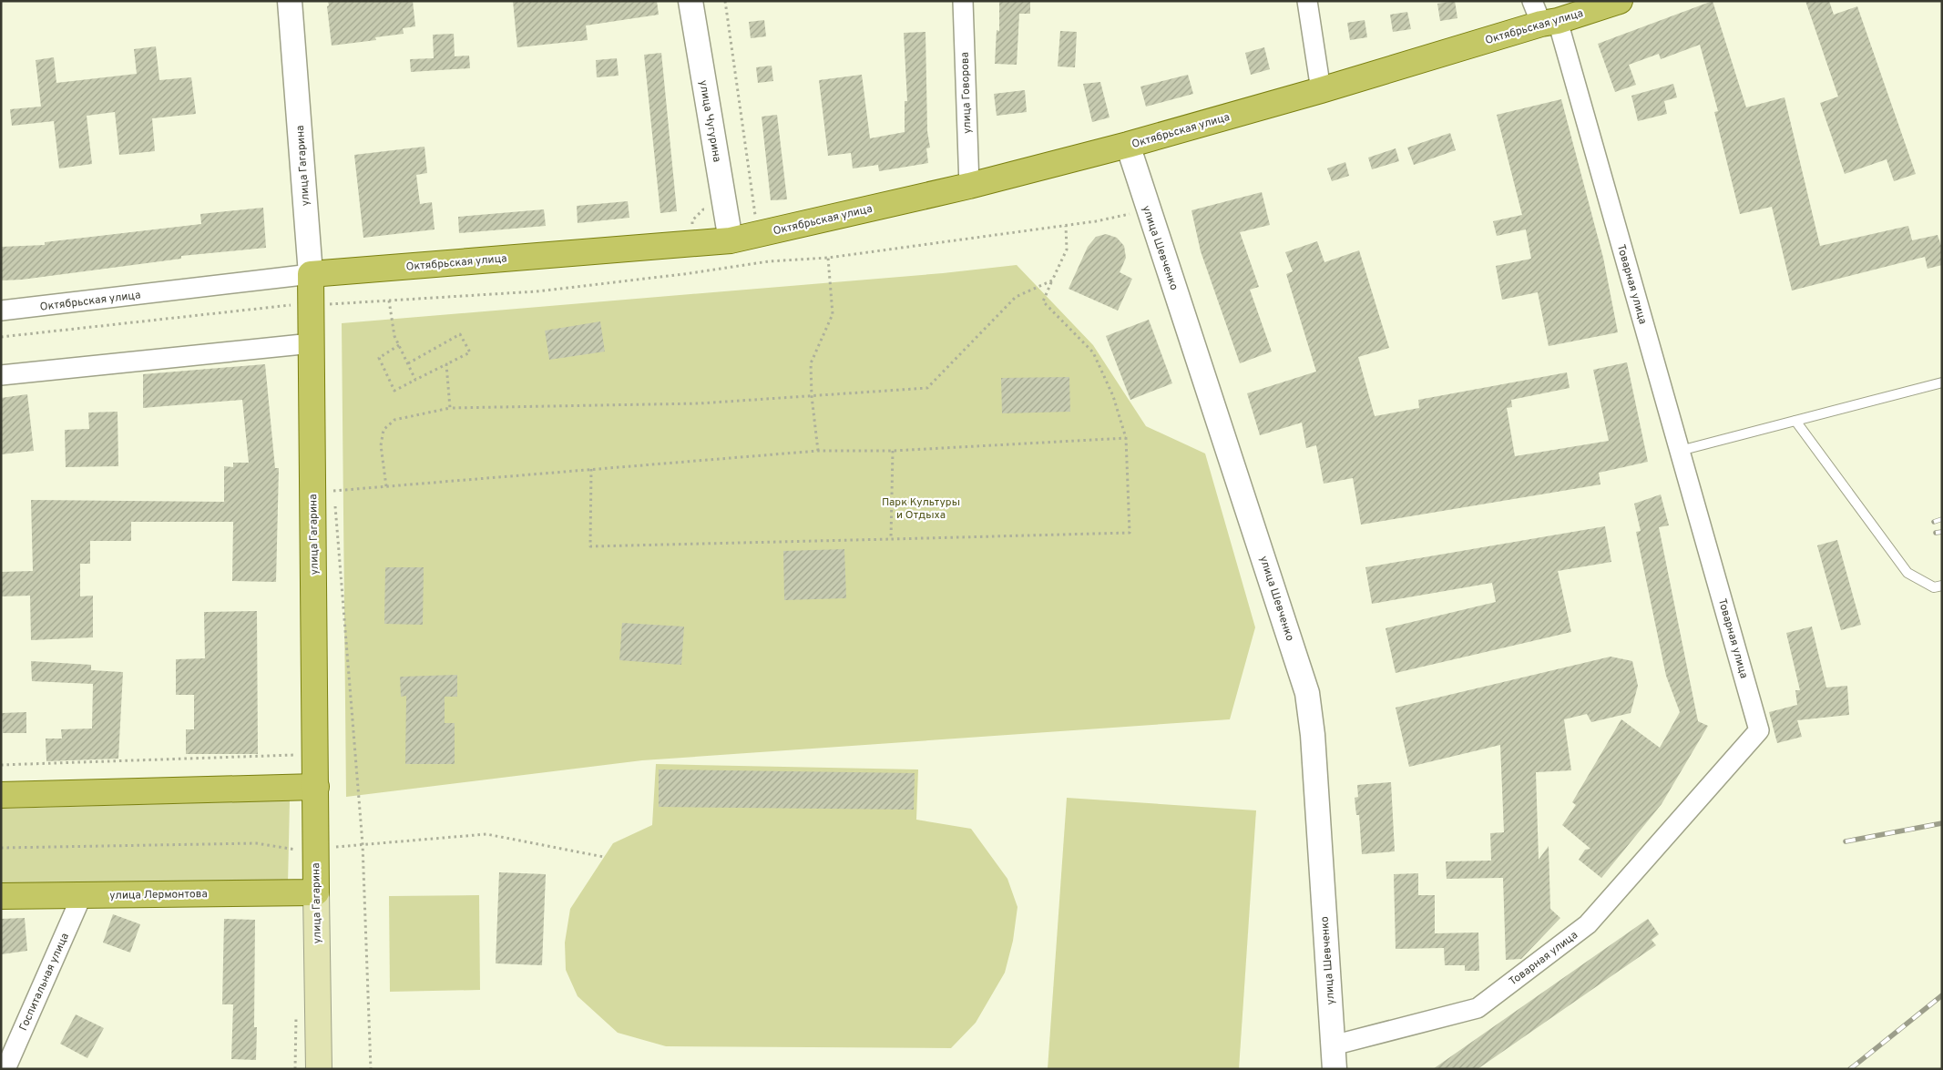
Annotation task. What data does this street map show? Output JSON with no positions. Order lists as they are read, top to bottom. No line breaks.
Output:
{"streets":{"main road":["Октябрьская улица","улица Гагарина","улица Лермонтова"],"street":["улица Говорова","улица Чугурина","улица Шевченко","Товарная улица","Госпитальная улица"]},"crossings":[["Октябрьская улица","улица Говорова"],["Октябрьская улица","улица Чугурина"],["Октябрьская улица","улица Гагарина"],["Октябрьская улица","улица Шевченко"],["Октябрьская улица","Товарная улица"],["улица Гагарина","улица Лермонтова"],["улица Шевченко","Товарная улица"],["улица Лермонтова","Госпитальная улица"]],"parks":["Парк Культуры и Отдыха"]}
